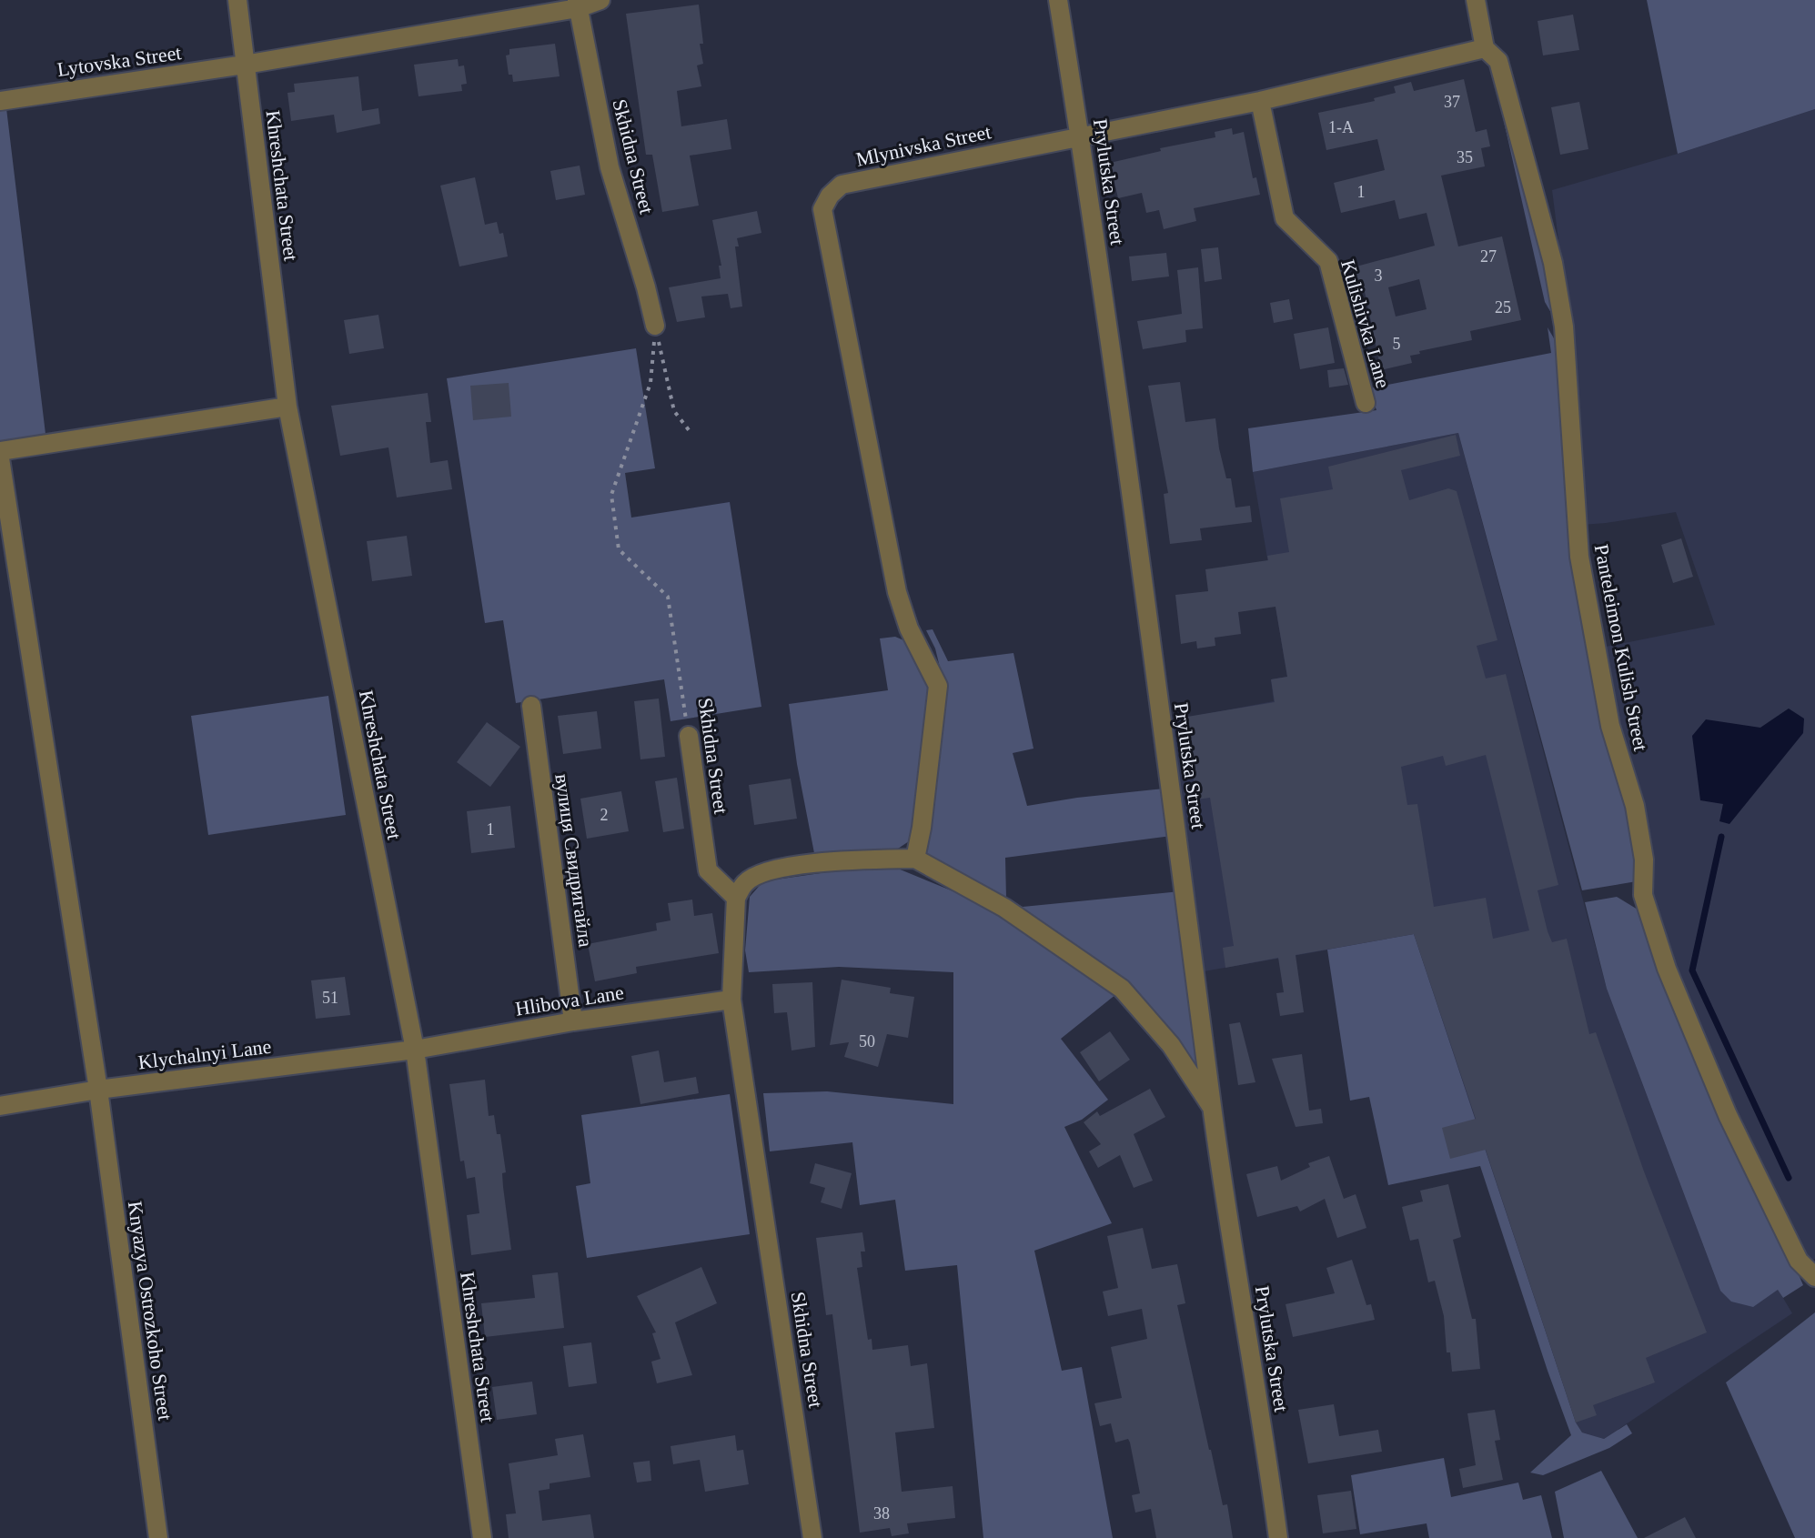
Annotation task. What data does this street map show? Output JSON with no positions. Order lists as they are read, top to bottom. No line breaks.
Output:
{"streets":{"street":["Lytovska Street","Mlynivska Street","Skhidna Street","Prylutska Street","Khreshchata Street","Kulishivka Lane","Panteleimon Kulish Street","вулиця Свидригайла","Hlibova Lane","Klychalnyi Lane","Knyazya Ostrozkoho Street"]},"crossings":[["Lytovska Street","Khreshchata Street"],["Mlynivska Street","Prylutska Street"],["Mlynivska Street","Kulishivka Lane"],["Mlynivska Street","Panteleimon Kulish Street"],["Skhidna Street","Hlibova Lane"],["Khreshchata Street","Hlibova Lane"],["Khreshchata Street","Klychalnyi Lane"],["вулиця Свидригайла","Hlibova Lane"],["Hlibova Lane","Klychalnyi Lane"],["Klychalnyi Lane","Knyazya Ostrozkoho Street"]],"house_numbers":["37","1-А","35","1","27","3","25","5","2","1","51","50","38"]}
